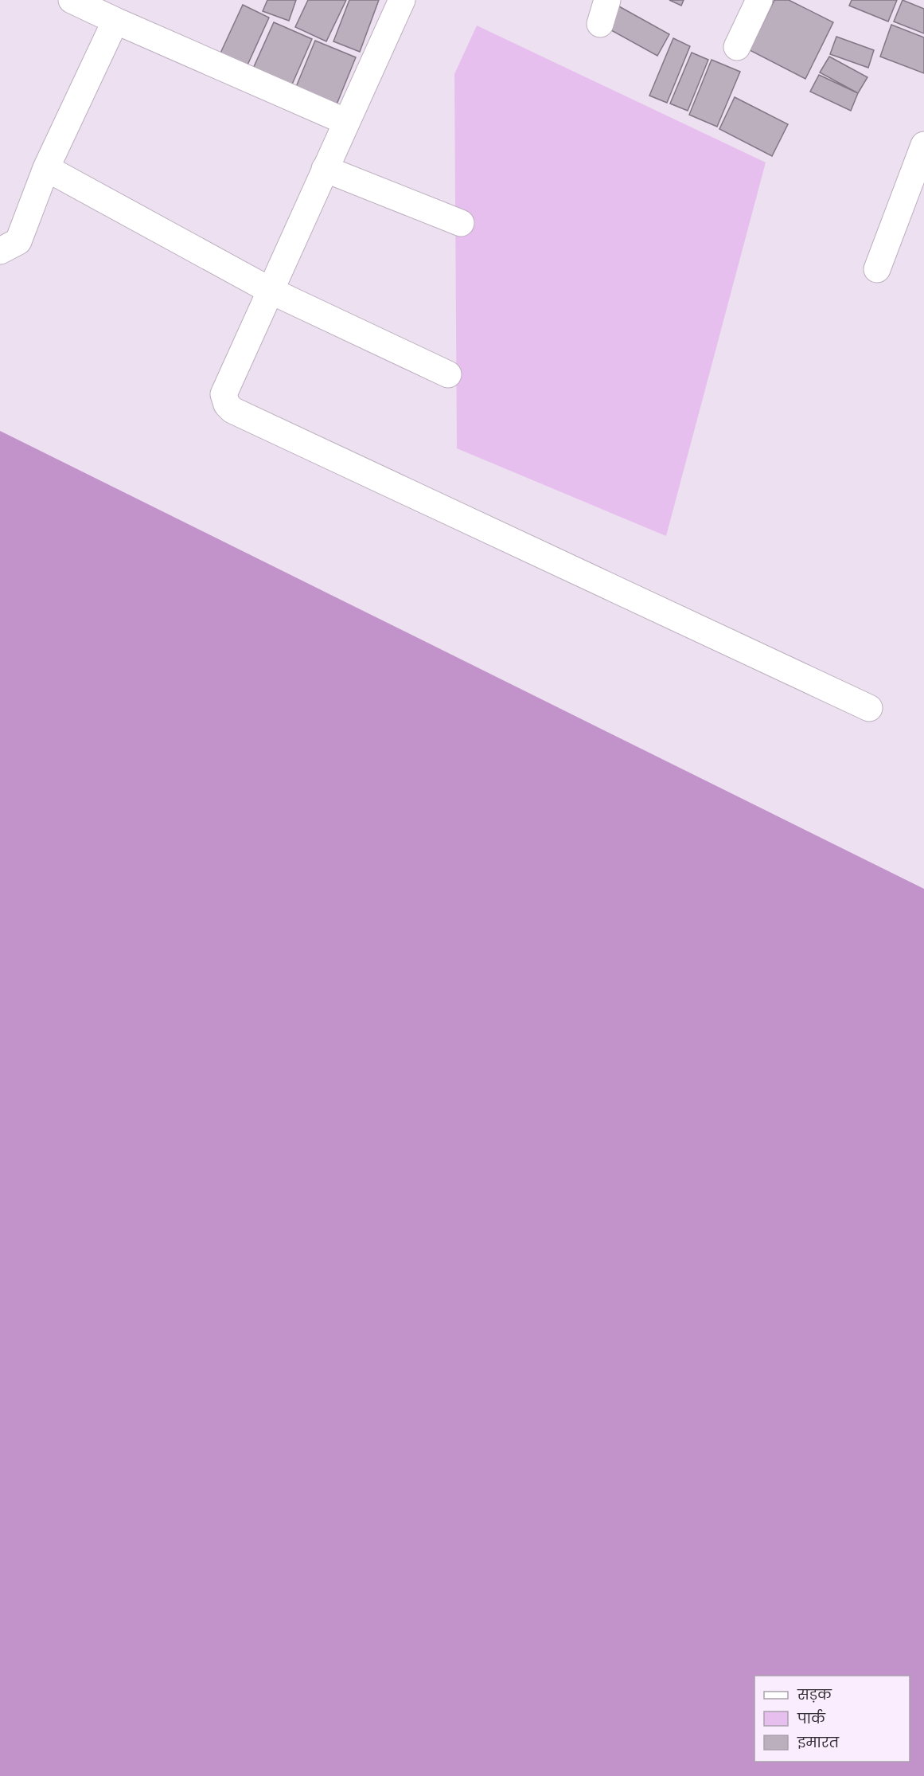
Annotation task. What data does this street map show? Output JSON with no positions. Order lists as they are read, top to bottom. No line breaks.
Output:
{"legend":["सड़क","पार्क","इमारत"]}
